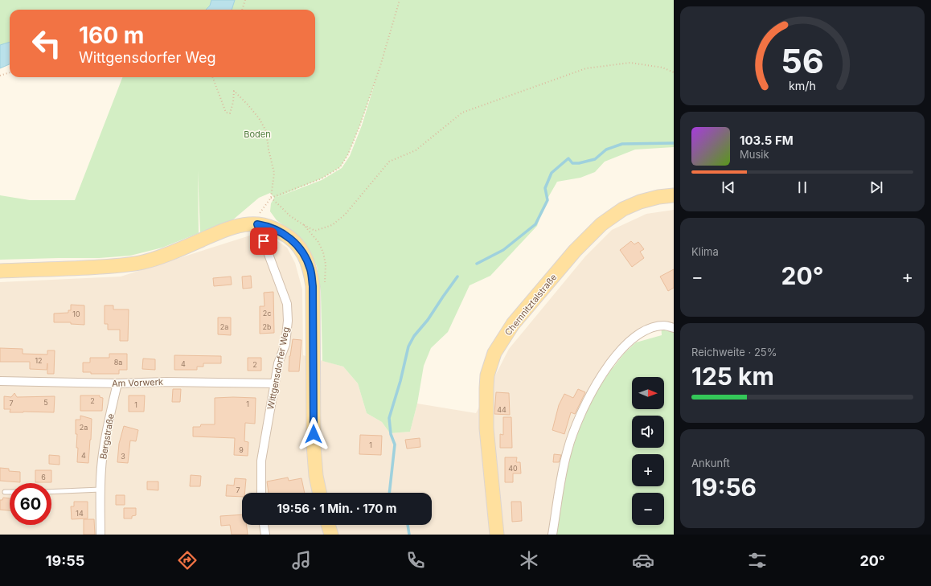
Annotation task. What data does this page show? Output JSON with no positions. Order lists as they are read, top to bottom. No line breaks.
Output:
{"streets":{"main road":["Chemnitztalstraße"],"street":["Wittgensdorfer Weg","Am Vorwerk","Bergstraße"]},"crossings":[["Wittgensdorfer Weg","Am Vorwerk"],["Am Vorwerk","Bergstraße"]],"parks":["Boden"],"house_numbers":["2c","10","2a","2b","12","8a","4","2","2","5","7","1","1","44","2a","1","9","4","3","40","6","7","14"],"north":"right","page":{"turn":["160 m","Wittgensdorfer Weg"],"song":["103.5 FM","Musik"],"tile":["Klima",["Reichweite · 25%","125 km"],["Ankunft","19:56"]],"heat":["−","20°","+"],"map_buttons":["+","−"],"limit":"60","trip":"19:56 · 1 Min. · 170 m","tabs":["19:55","20°"],"gauge":["56","km/h"]}}
